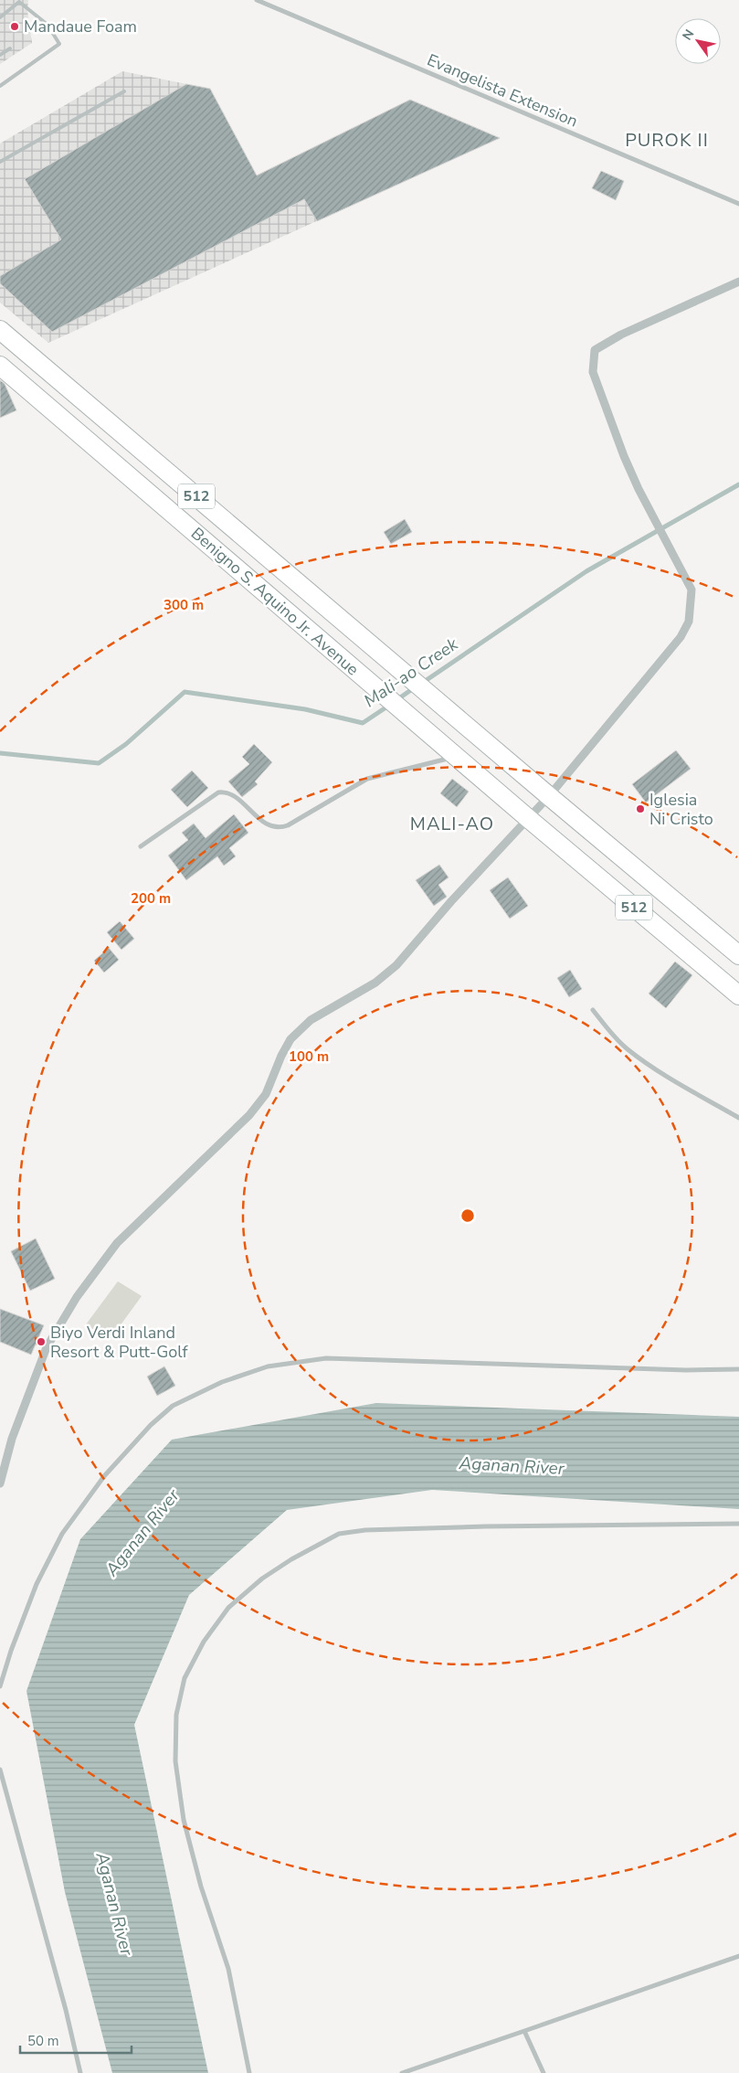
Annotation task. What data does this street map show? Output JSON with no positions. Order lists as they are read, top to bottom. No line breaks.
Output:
{"streets":{"main road":["512","Benigno S. Aquino Jr. Avenue"],"street":["Evangelista Extension"]},"districts":["PUROK II","MALI-AO"],"water":["Mali-ao Creek","Aganan River"],"places":["Mandaue Foam","Iglesia Ni Cristo","Biyo Verdi Inland Resort & Putt-Golf"],"scale_bar":"50 m","north":"top left","rings":["300 m","200 m","100 m"]}
